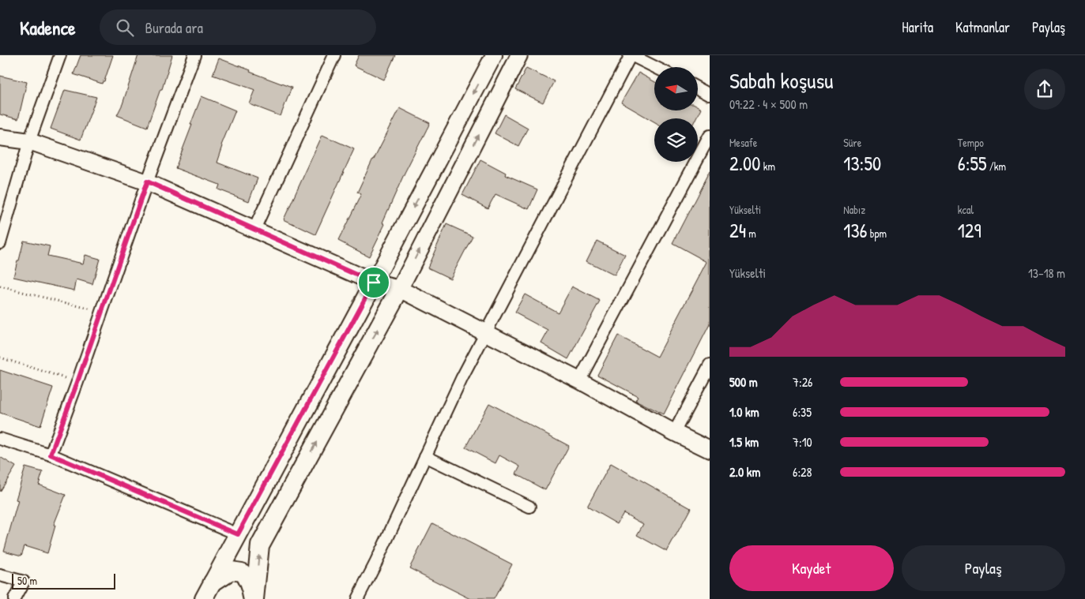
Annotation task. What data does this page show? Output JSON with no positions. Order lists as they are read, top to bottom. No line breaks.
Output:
{"scale_bar":"50 m","north":"left","page":{"header":"Kadence","search":"Burada ara","nav":["Harita","Katmanlar","Paylaş"],"heading":["Sabah koşusu","09:22 · 4 × 500 m"],"stats":[["Mesafe","2.00 km"],["Süre","13:50"],["Tempo","6:55 /km"],["Yükselti","24 m"],["Nabız","136 bpm"],["kcal","129"]],"chart":["Yükselti","13–18 m"],"list":[{"name":"500 m","note":"7:26"},{"name":"1.0 km","note":"6:35"},{"name":"1.5 km","note":"7:10"},{"name":"2.0 km","note":"6:28"}],"buttons":["Kaydet","Paylaş"],"scale":"50 m"}}
